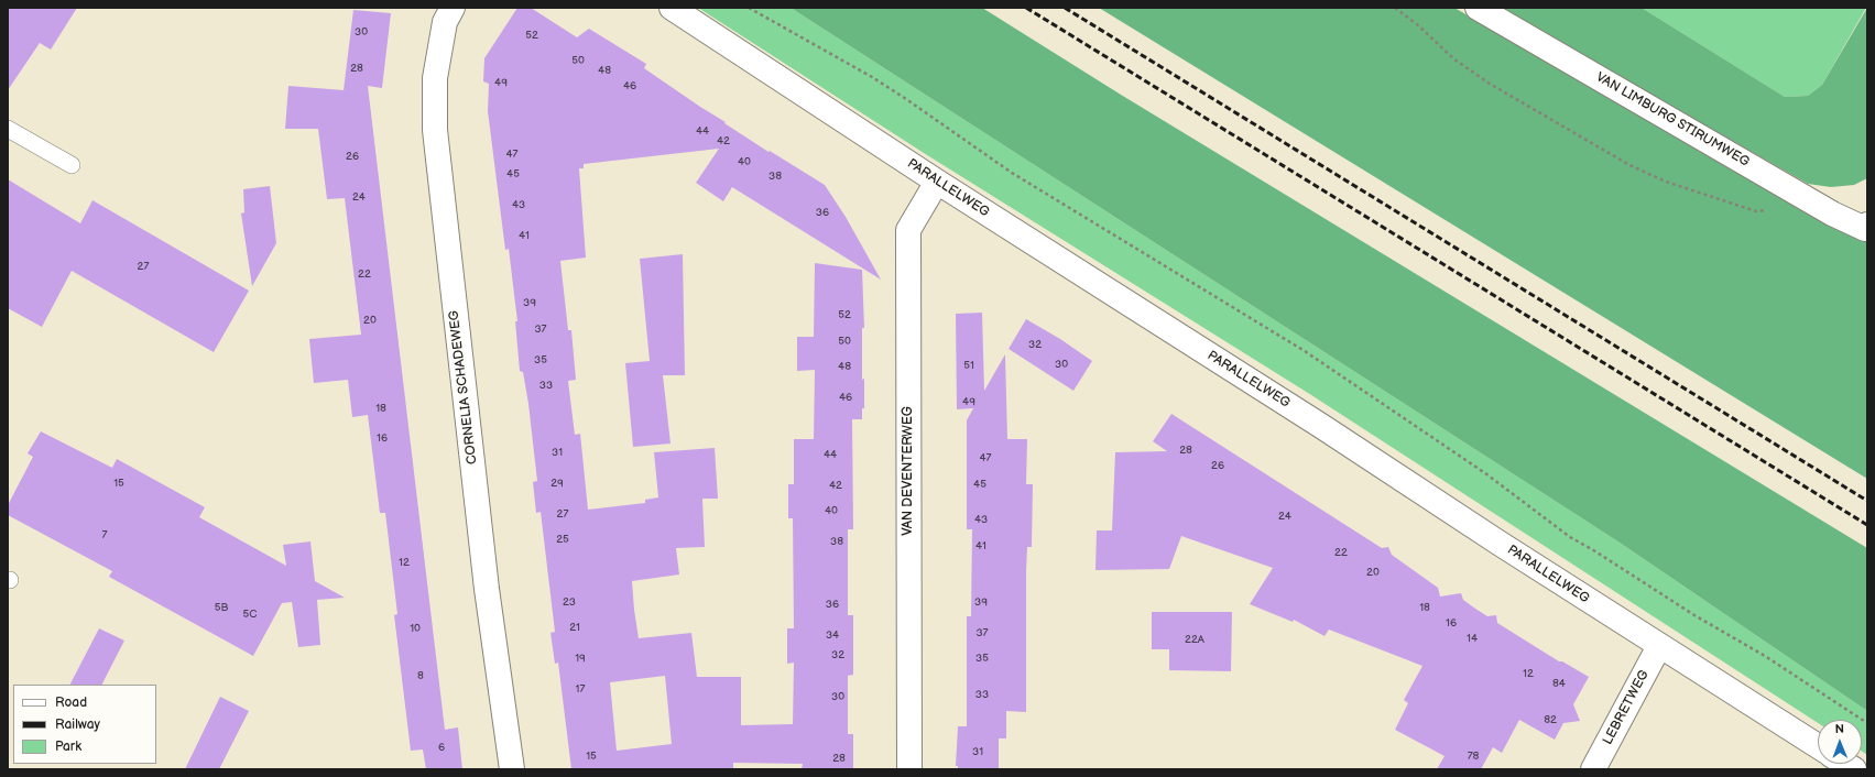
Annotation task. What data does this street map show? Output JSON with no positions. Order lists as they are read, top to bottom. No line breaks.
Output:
{"streets":{"street":["VAN LIMBURG STIRUMWEG","PARALLELWEG","CORNELIA SCHADEWEG","VAN DEVENTERWEG","LEBRETWEG"]},"crossings":[["PARALLELWEG","VAN DEVENTERWEG"],["PARALLELWEG","LEBRETWEG"]],"house_numbers":["30","52","50","28","48","49","46","44","42","47","26","40","45","38","24","43","36","41","27","22","39","52","20","37","50","32","35","30","51","48","33","46","49","18","16","28","31","44","47","26","15","29","45","42","40","27","24","43","7","25","38","41","22","12","20","23","39","36","5B","18","5C","16","21","10","37","34","14","22A","32","19","35","12","8","84","17","33","30","82","6","31","15","78","28"],"legend":["Road","Railway","Park"],"north":"top"}
